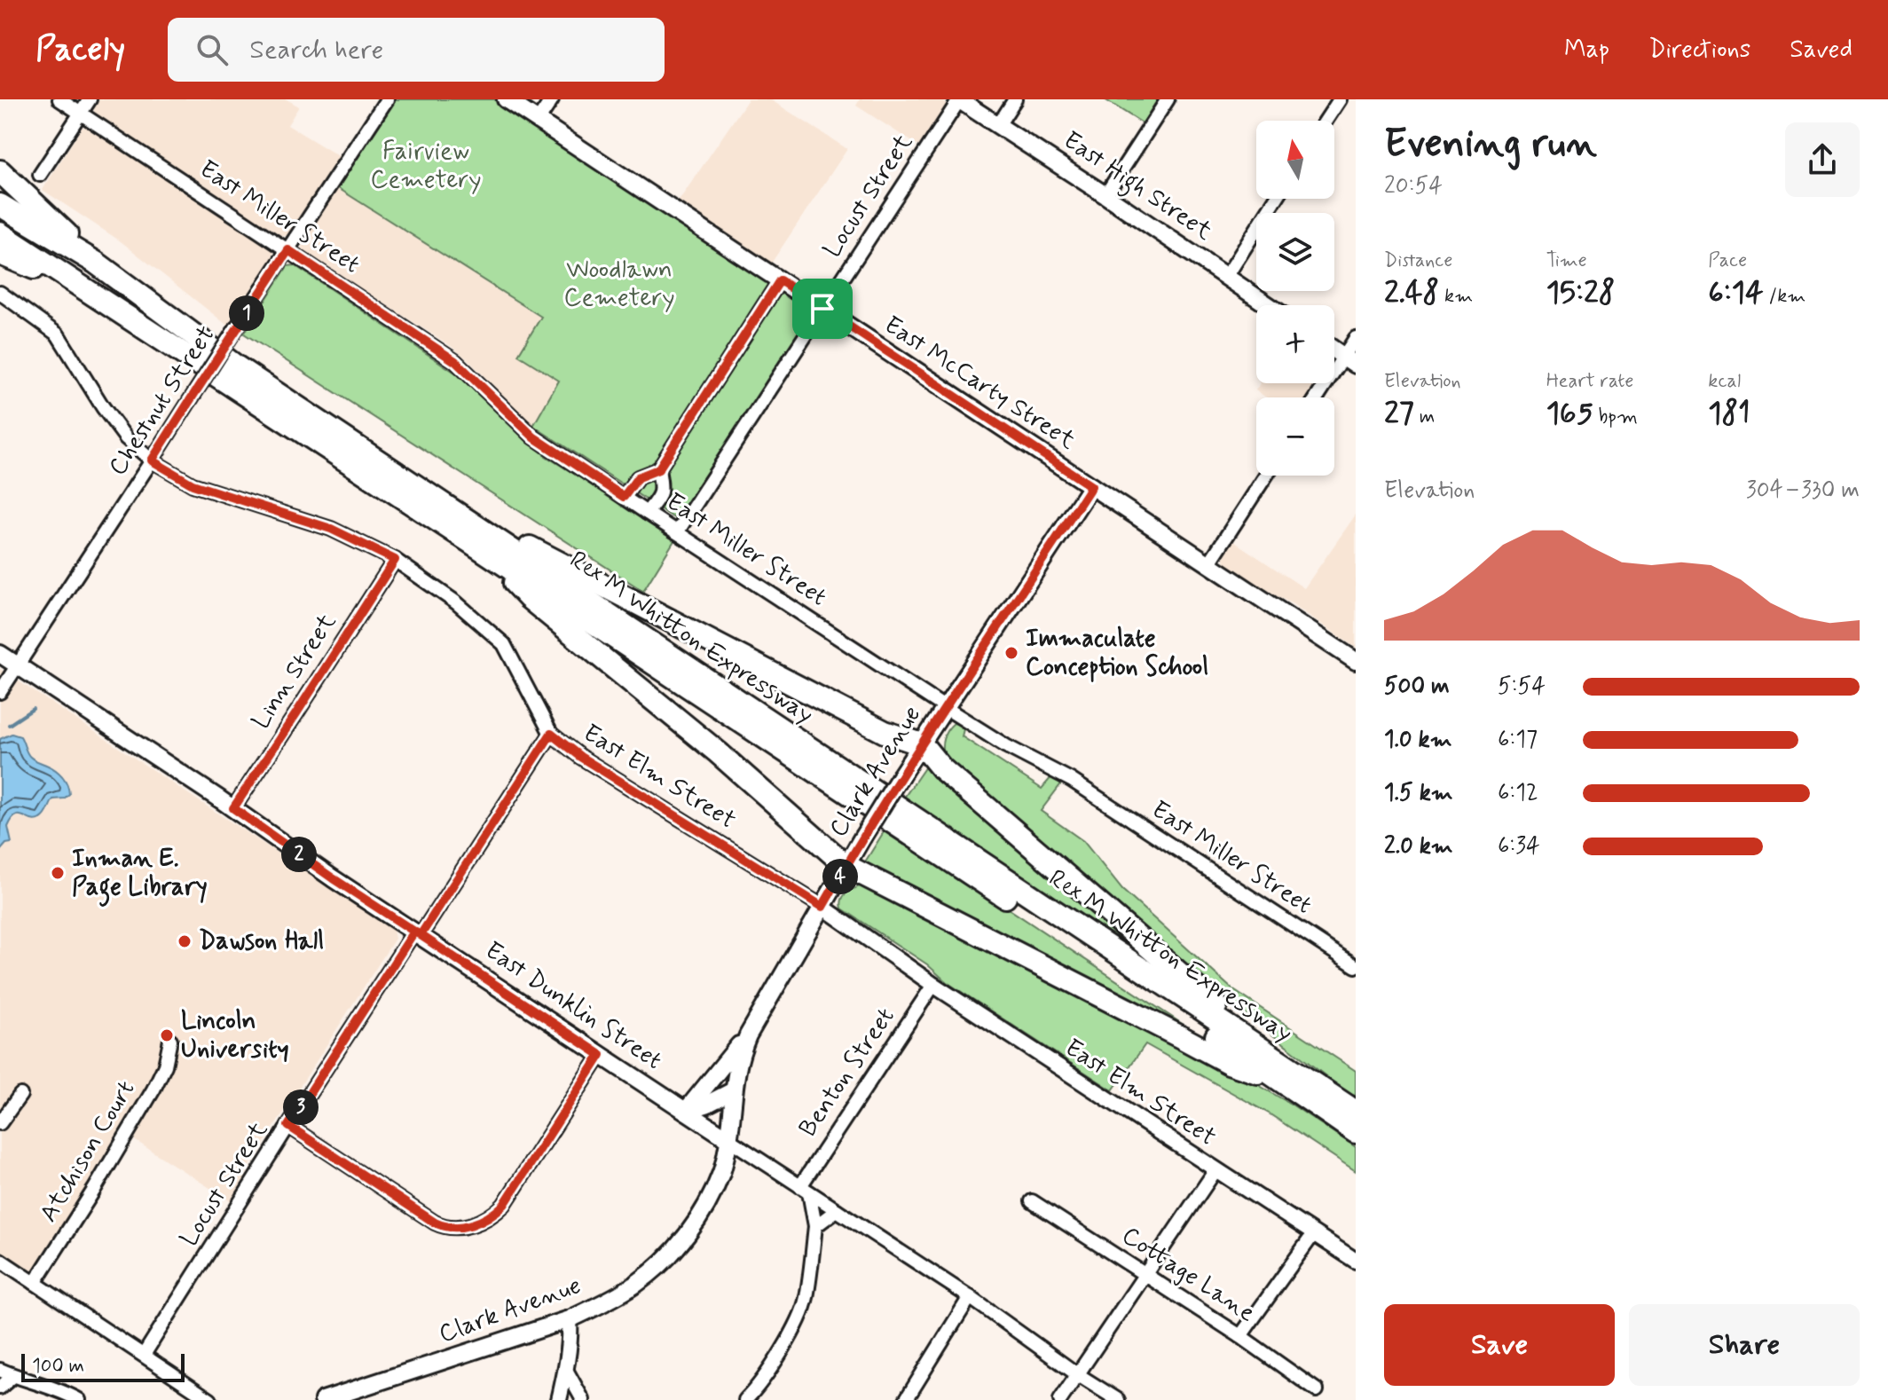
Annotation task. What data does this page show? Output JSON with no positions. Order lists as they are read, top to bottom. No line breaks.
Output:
{"streets":{"highway":["Rex M Whitton Expressway"],"main road":["East High Street","East McCarty Street","Clark Avenue","East Dunklin Street"],"street":["Locust Street","East Miller Street","Chestnut Street","Linn Street","East Elm Street","Benton Street","Atchison Court","Cottage Lane"]},"crossings":[["East High Street","Locust Street"],["Locust Street","East Miller Street"],["Locust Street","East McCarty Street"],["Locust Street","East Elm Street"],["Locust Street","East Dunklin Street"],["East Miller Street","Chestnut Street"],["East Miller Street","Clark Avenue"],["East McCarty Street","Clark Avenue"],["Chestnut Street","East Elm Street"],["Chestnut Street","East Dunklin Street"],["Linn Street","East Elm Street"],["Linn Street","East Dunklin Street"],["Clark Avenue","East Elm Street"],["Clark Avenue","East Dunklin Street"],["East Elm Street","Benton Street"],["East Dunklin Street","Benton Street"]],"parks":["Fairview Cemetery","Woodlawn Cemetery"],"places":["Immaculate Conception School","Inman E. Page Library","Dawson Hall","Lincoln University"],"scale_bar":"100 m","north":"top","page":{"header":"Pacely","search":"Search here","nav":["Map","Directions","Saved"],"heading":["Evening run","20:54"],"map_buttons":["+","−"],"stats":[["Distance","2.48 km"],["Time","15:28"],["Pace","6:14 /km"],["Elevation","27 m"],["Heart rate","165 bpm"],["kcal","181"]],"pins":["1","2","4","3"],"chart":["Elevation","304–330 m"],"list":[{"name":"500 m","note":"5:54"},{"name":"1.0 km","note":"6:17"},{"name":"1.5 km","note":"6:12"},{"name":"2.0 km","note":"6:34"}],"buttons":["Save","Share"],"scale":"100 m"}}
